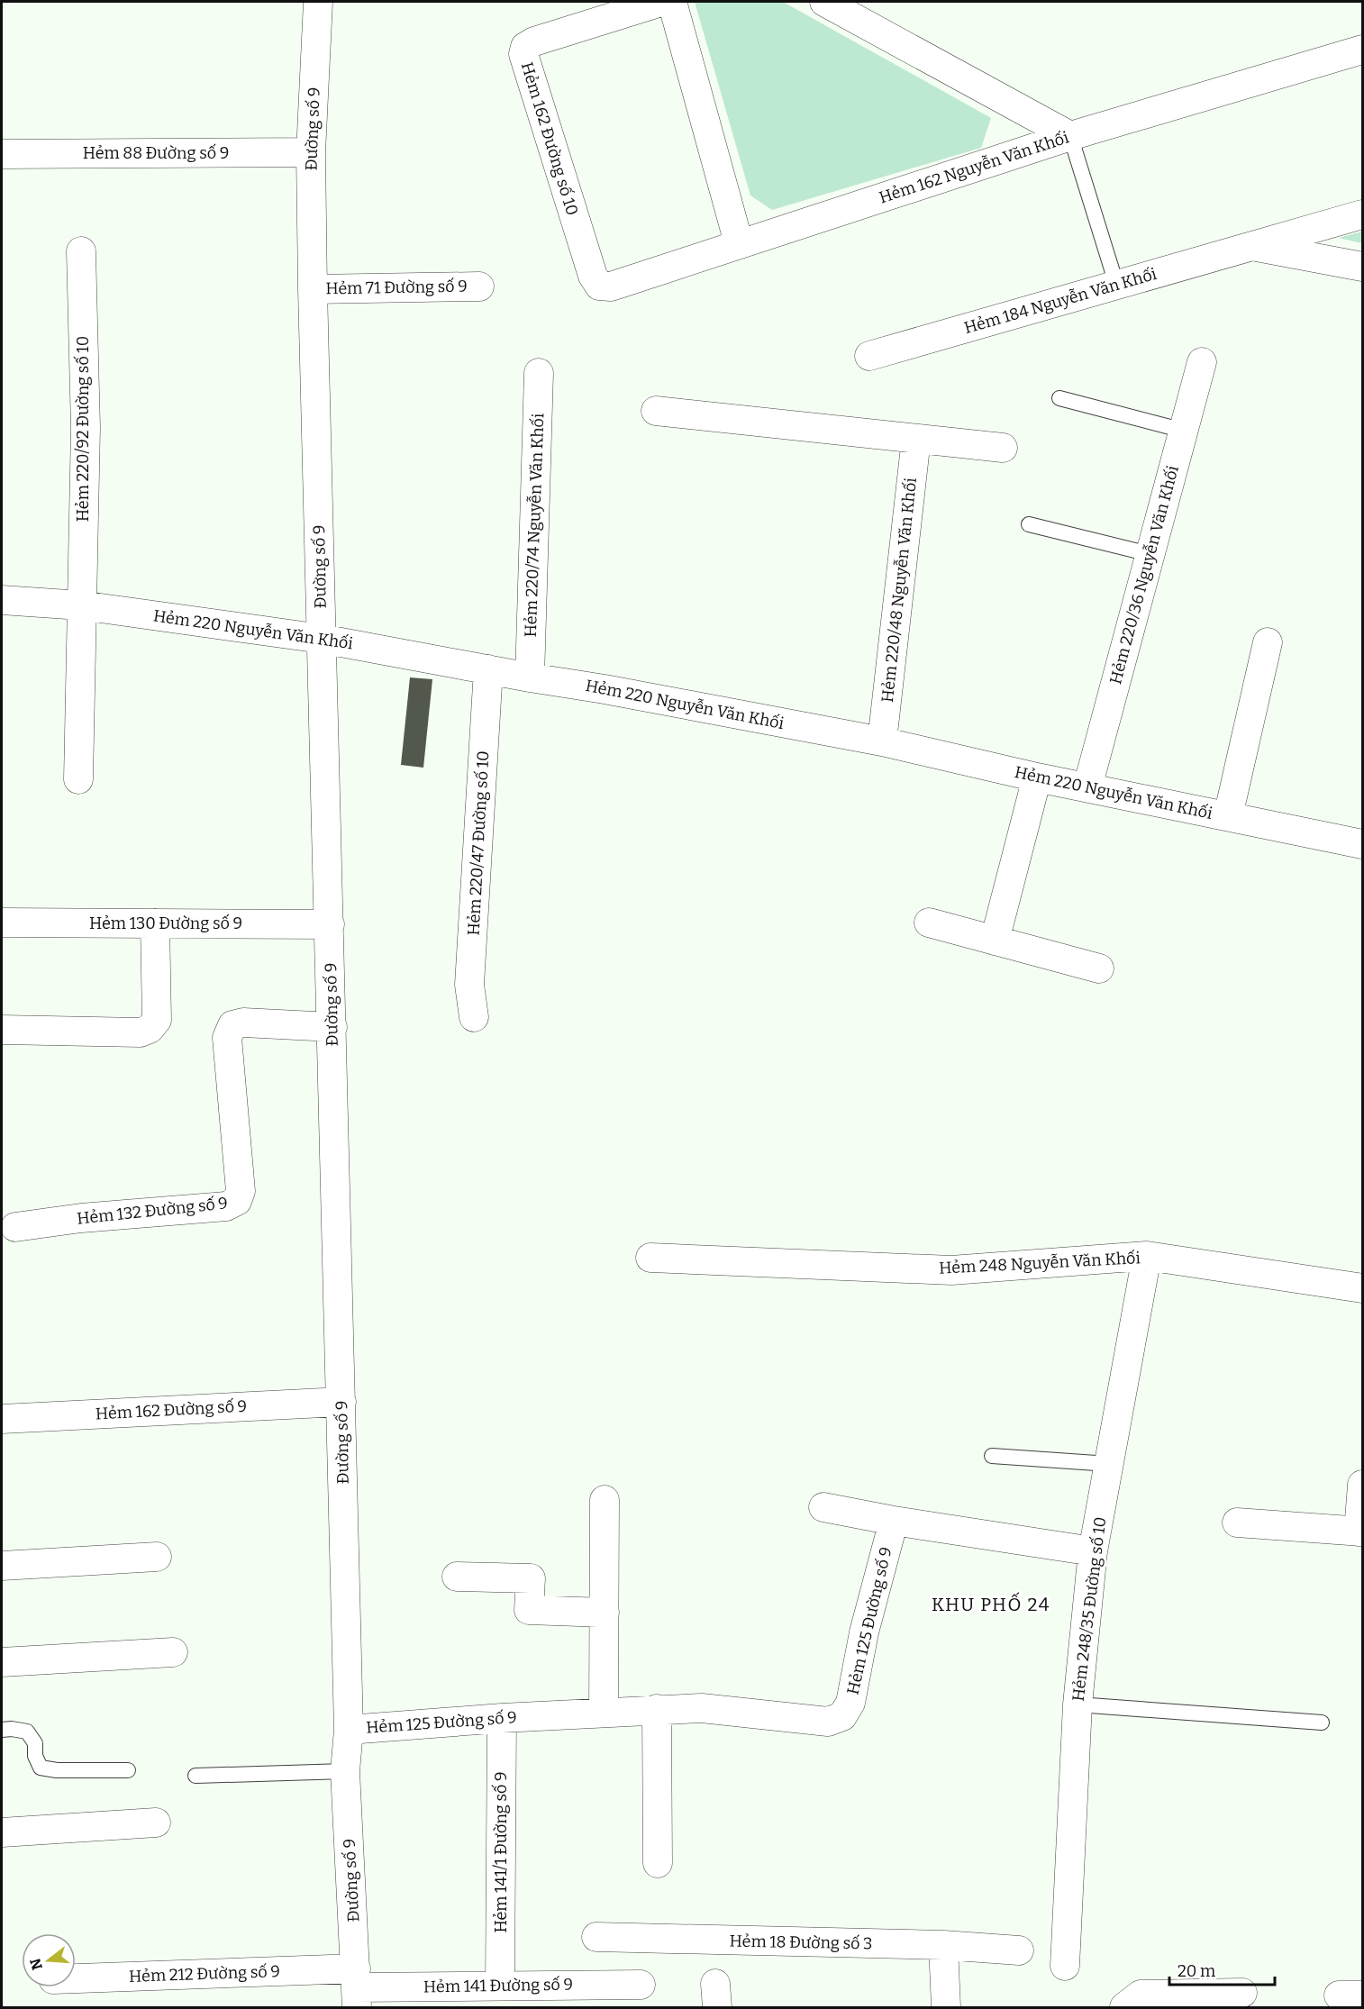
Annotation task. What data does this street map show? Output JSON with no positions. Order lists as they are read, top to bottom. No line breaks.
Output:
{"streets":{"street":["Đường số 9","Hẻm 162 Đường số 10","Hẻm 88 Đường số 9","Hẻm 162 Nguyễn Văn Khối","Hẻm 71 Đường số 9","Hẻm 184 Nguyễn Văn Khối","Hẻm 220/92 Đường số 10","Hẻm 220/74 Nguyễn Văn Khối","Hẻm 220/36 Nguyễn Văn Khối","Hẻm 220/48 Nguyễn Văn Khối","Hẻm 220 Nguyễn Văn Khối","Hẻm 220/47 Đường số 10","Hẻm 130 Đường số 9","Hẻm 132 Đường số 9","Hẻm 248 Nguyễn Văn Khối","Hẻm 162 Đường số 9","Hẻm 248/35 Đường số 10","Hẻm 125 Đường số 9","Hẻm 141/1 Đường số 9","Hẻm 18 Đường số 3","Hẻm 212 Đường số 9","Hẻm 141 Đường số 9"]},"crossings":[["Đường số 9","Hẻm 88 Đường số 9"],["Đường số 9","Hẻm 71 Đường số 9"],["Đường số 9","Hẻm 220 Nguyễn Văn Khối"],["Đường số 9","Hẻm 130 Đường số 9"],["Đường số 9","Hẻm 132 Đường số 9"],["Đường số 9","Hẻm 162 Đường số 9"],["Đường số 9","Hẻm 125 Đường số 9"],["Đường số 9","Hẻm 212 Đường số 9"],["Đường số 9","Hẻm 141 Đường số 9"],["Hẻm 162 Đường số 10","Hẻm 162 Nguyễn Văn Khối"],["Hẻm 220/92 Đường số 10","Hẻm 220 Nguyễn Văn Khối"],["Hẻm 220/74 Nguyễn Văn Khối","Hẻm 220 Nguyễn Văn Khối"],["Hẻm 220/36 Nguyễn Văn Khối","Hẻm 220 Nguyễn Văn Khối"],["Hẻm 220/48 Nguyễn Văn Khối","Hẻm 220 Nguyễn Văn Khối"],["Hẻm 220 Nguyễn Văn Khối","Hẻm 220/47 Đường số 10"],["Hẻm 248 Nguyễn Văn Khối","Hẻm 248/35 Đường số 10"],["Hẻm 125 Đường số 9","Hẻm 141/1 Đường số 9"],["Hẻm 141/1 Đường số 9","Hẻm 141 Đường số 9"],["Hẻm 212 Đường số 9","Hẻm 141 Đường số 9"]],"districts":["KHU PHỐ 24"],"scale_bar":"20 m","north":"left"}
